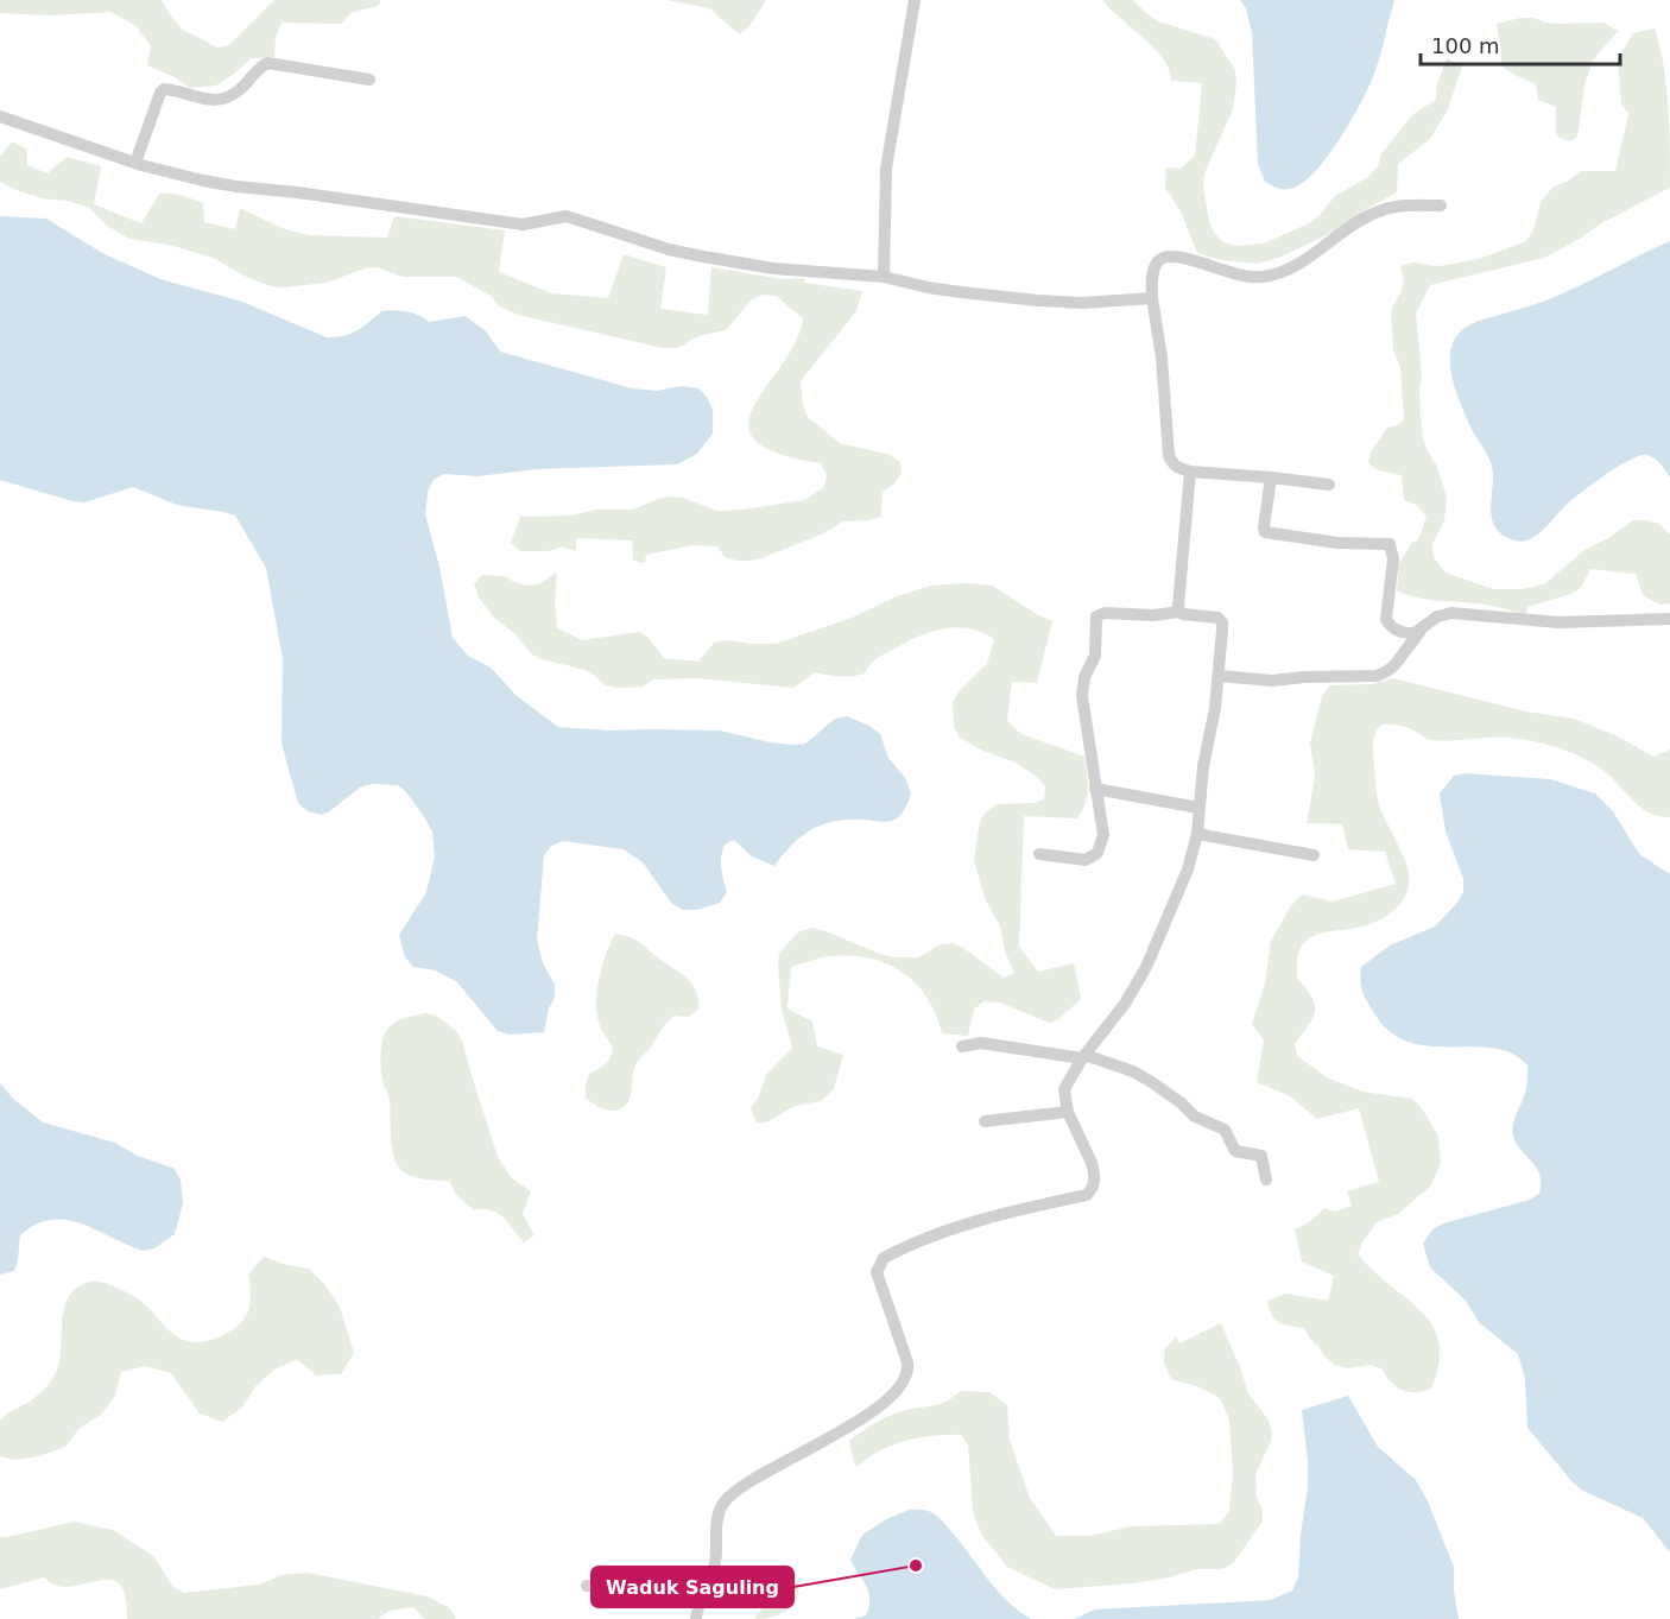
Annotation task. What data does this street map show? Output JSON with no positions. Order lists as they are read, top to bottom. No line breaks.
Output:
{"places":["Waduk Saguling"],"scale_bar":"100 m"}
